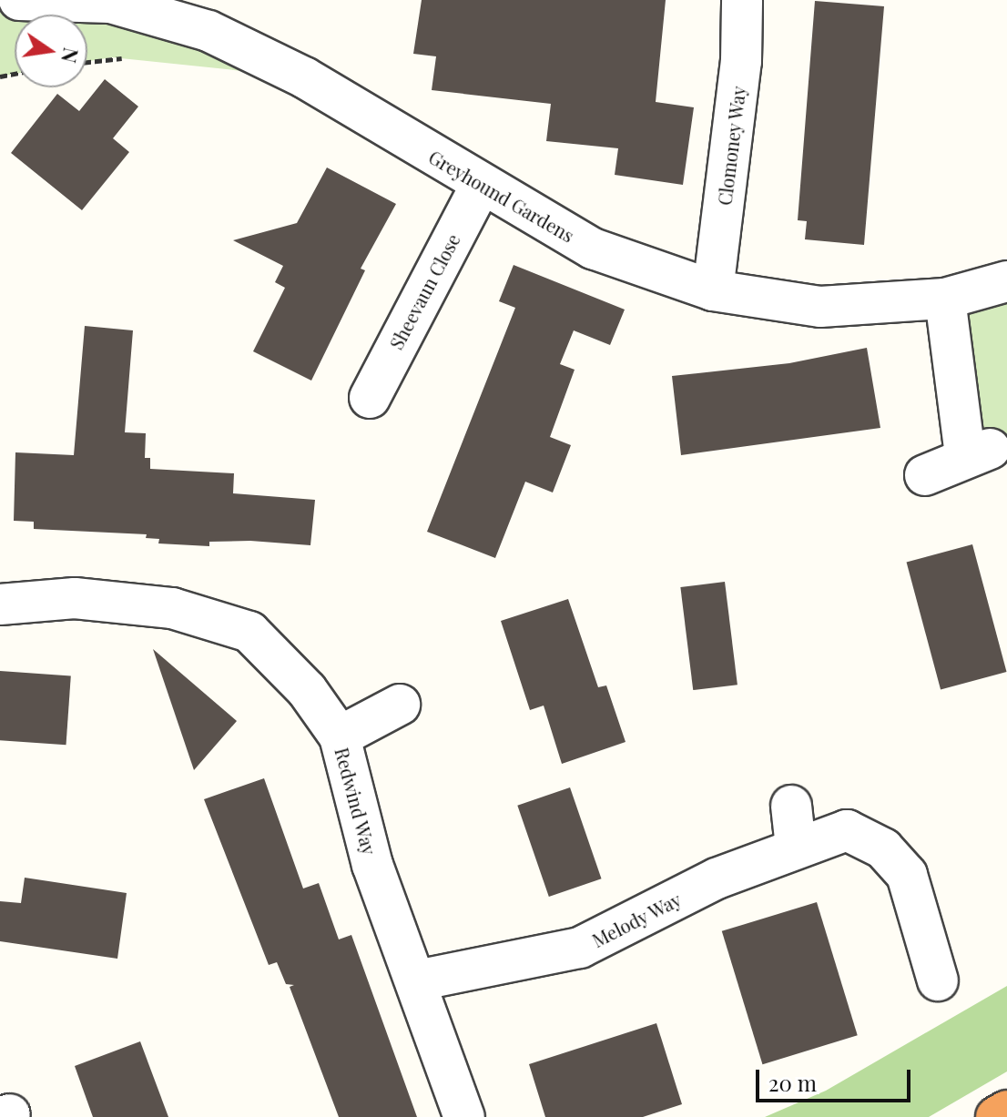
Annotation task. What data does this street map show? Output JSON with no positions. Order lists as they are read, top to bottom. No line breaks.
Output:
{"streets":{"street":["Clomoney Way","Greyhound Gardens","Sheevaun Close","Redwind Way","Melody Way"]},"crossings":[["Clomoney Way","Greyhound Gardens"],["Greyhound Gardens","Sheevaun Close"],["Redwind Way","Melody Way"]],"scale_bar":"20 m","north":"right"}
